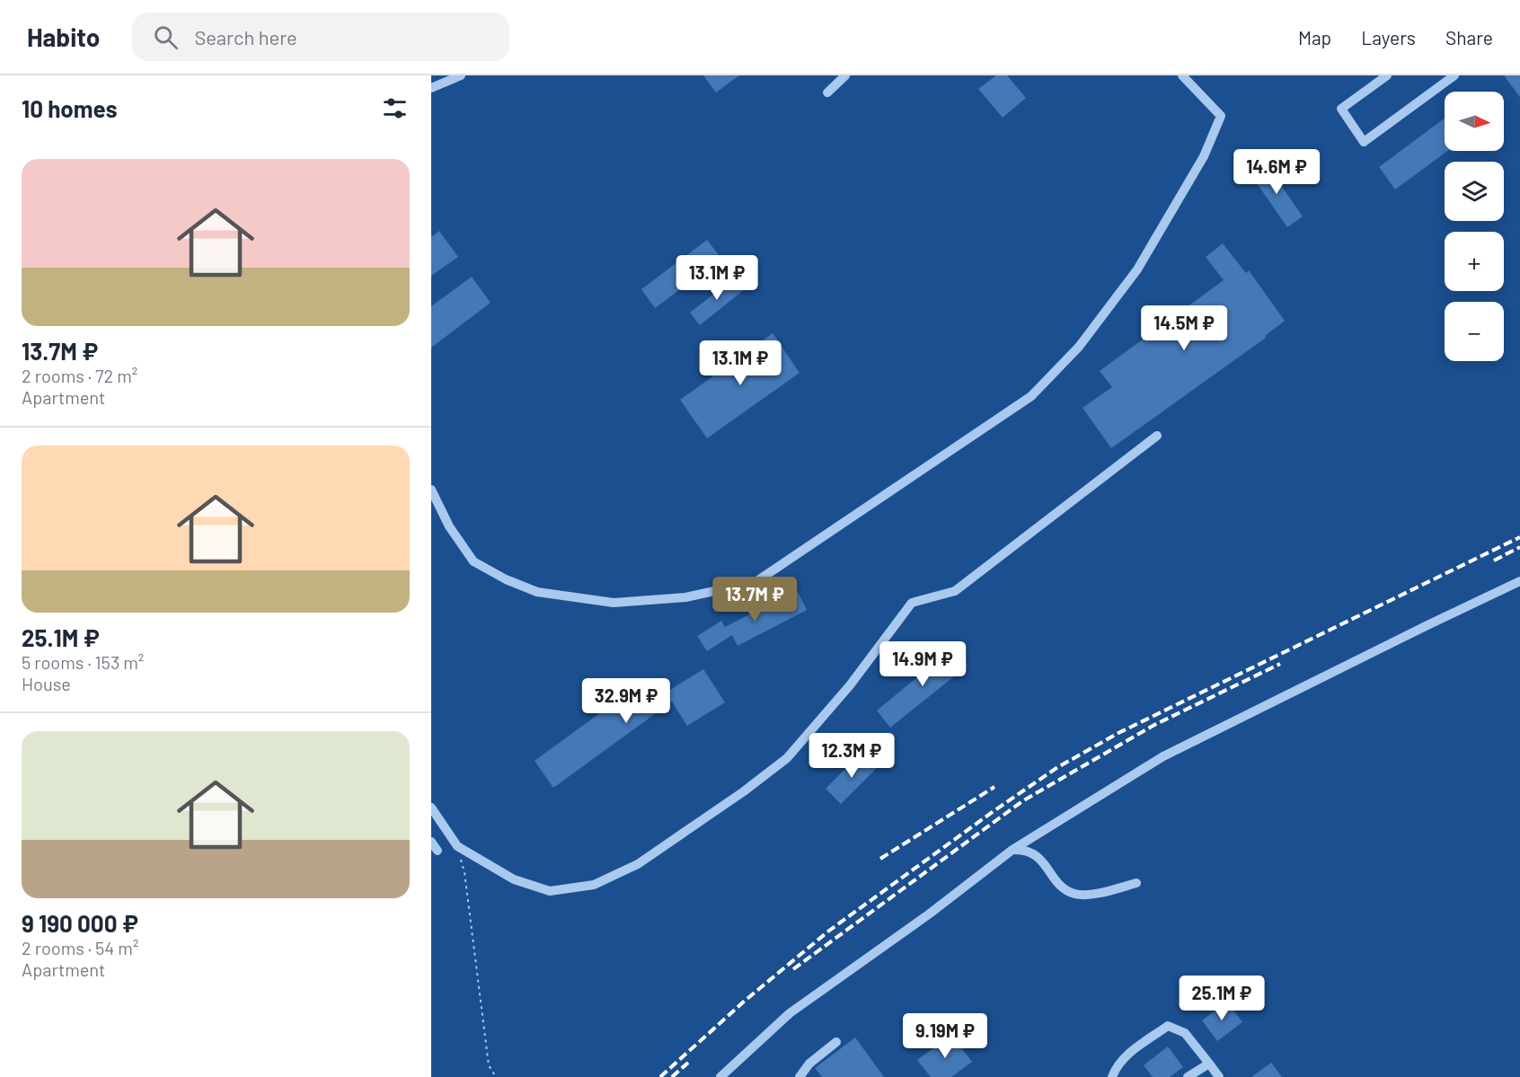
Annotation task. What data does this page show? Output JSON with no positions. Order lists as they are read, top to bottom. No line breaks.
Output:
{"north":"right","page":{"header":"Habito","search":"Search here","nav":["Map","Layers","Share"],"heading":"10 homes","map_buttons":["+","−"],"list":[{"name":"13.7M ₽","note":"2 rooms · 72 m² · Apartment"},{"name":"25.1M ₽","note":"5 rooms · 153 m² · House"},{"name":"9 190 000 ₽","note":"2 rooms · 54 m² · Apartment"}],"price":["14.6M ₽","13.1M ₽","14.5M ₽","13.1M ₽","13.7M ₽","14.9M ₽","32.9M ₽","12.3M ₽","25.1M ₽","9.19M ₽"]}}
